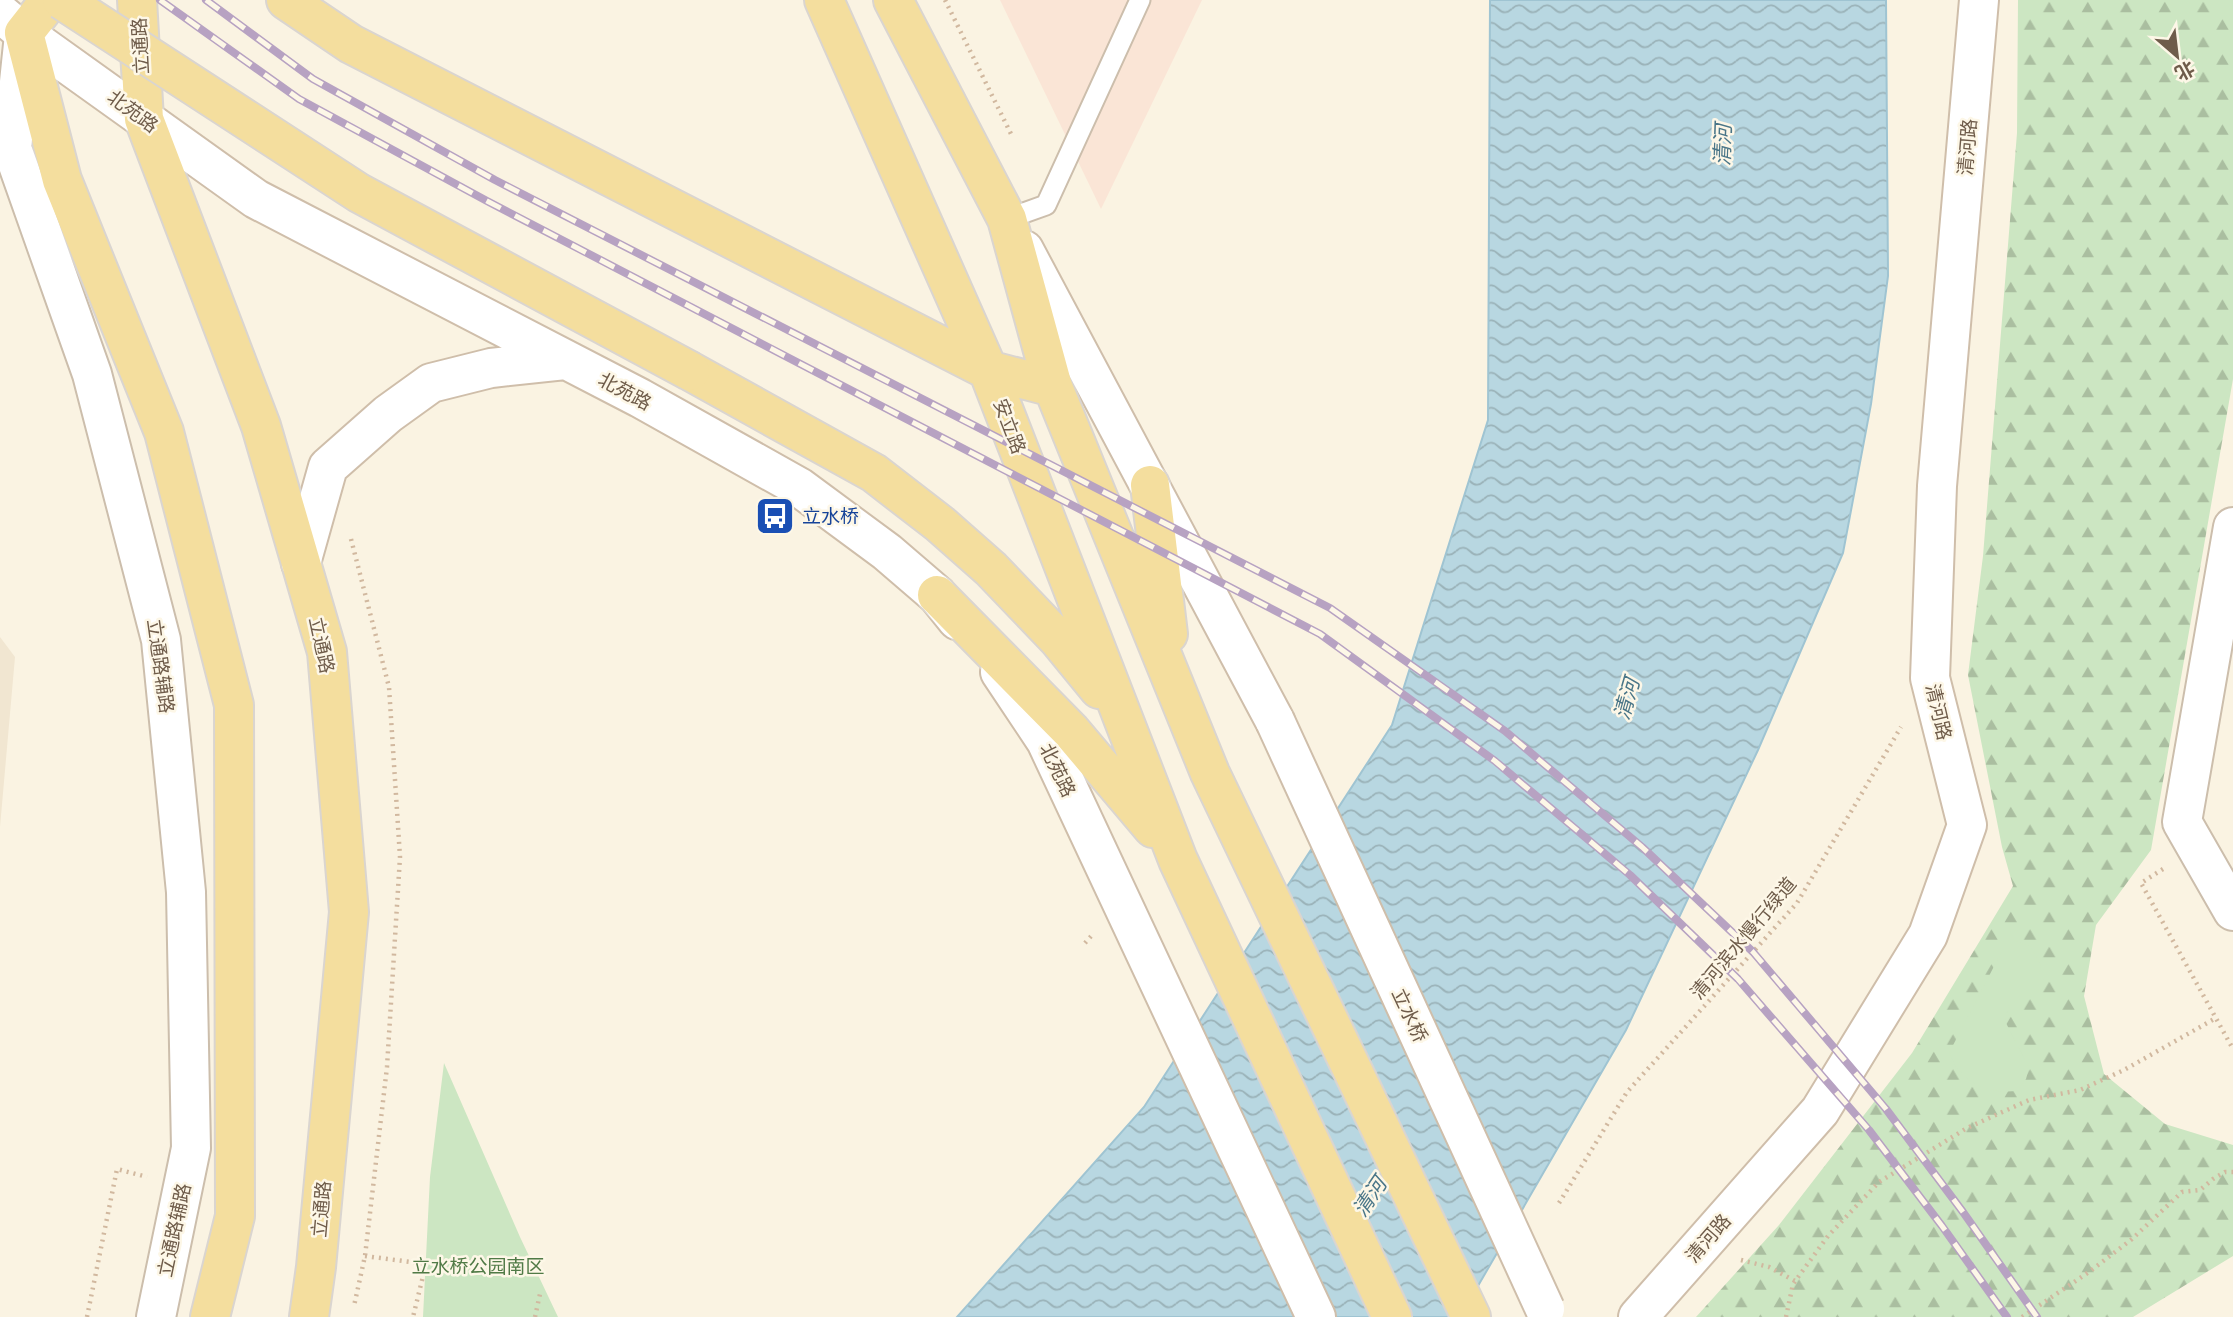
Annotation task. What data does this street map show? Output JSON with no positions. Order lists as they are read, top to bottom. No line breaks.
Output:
{"streets":{"main road":["立通路","安立路"],"street":["北苑路","清河路","立通路辅路","立水桥"],"path":["清河滨水慢行绿道"]},"crossings":[["立通路","北苑路"],["北苑路","立通路辅路"],["清河路","清河滨水慢行绿道"]],"water":["清河"],"parks":["立水桥公园南区"],"places":{"bus stop":["立水桥"]},"north":"bottom right"}
